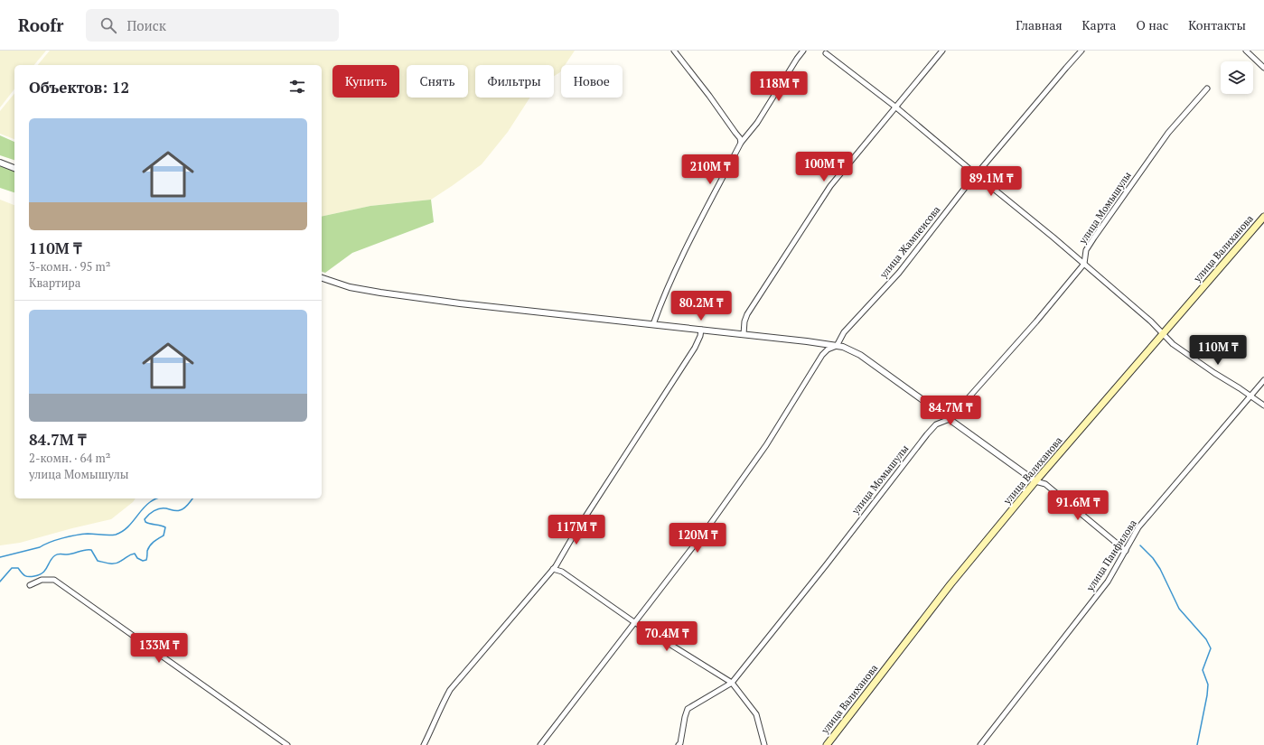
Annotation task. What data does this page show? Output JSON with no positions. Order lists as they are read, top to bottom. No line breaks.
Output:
{"streets":{"main road":["улица Валиханова"],"street":["улица Момышулы","улица Жампеисова","улица Панфилова"]},"page":{"header":"Roofr","search":"Поиск","nav":["Главная","Карта","О нас","Контакты"],"chip":["Купить","Снять","Фильтры","Новое"],"heading":"Объектов: 12","price":["118M ₸","100M ₸","210M ₸","89.1M ₸","80.2M ₸","110M ₸","84.7M ₸","91.6M ₸","117M ₸","120M ₸","70.4M ₸","133M ₸"],"list":[{"name":"110M ₸","note":"3-комн. · 95 m² · Квартира"},{"name":"84.7M ₸","note":"2-комн. · 64 m² · улица Момышулы"}]}}
